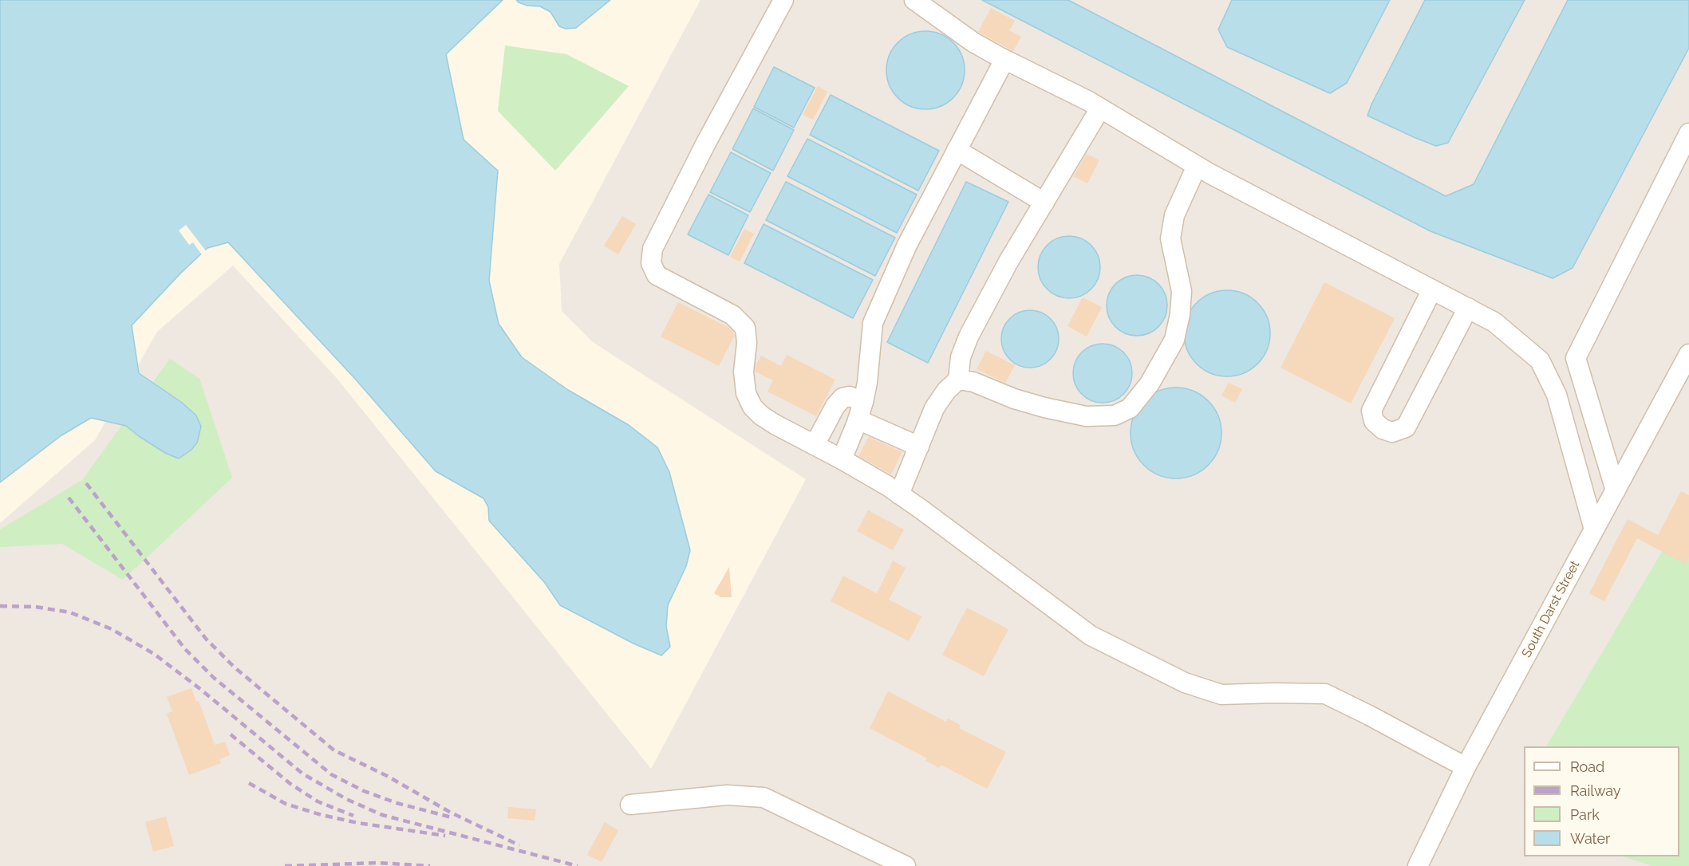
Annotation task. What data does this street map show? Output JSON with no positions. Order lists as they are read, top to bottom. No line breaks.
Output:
{"streets":{"street":["South Darst Street"]},"legend":["Road","Railway","Park","Water"]}
